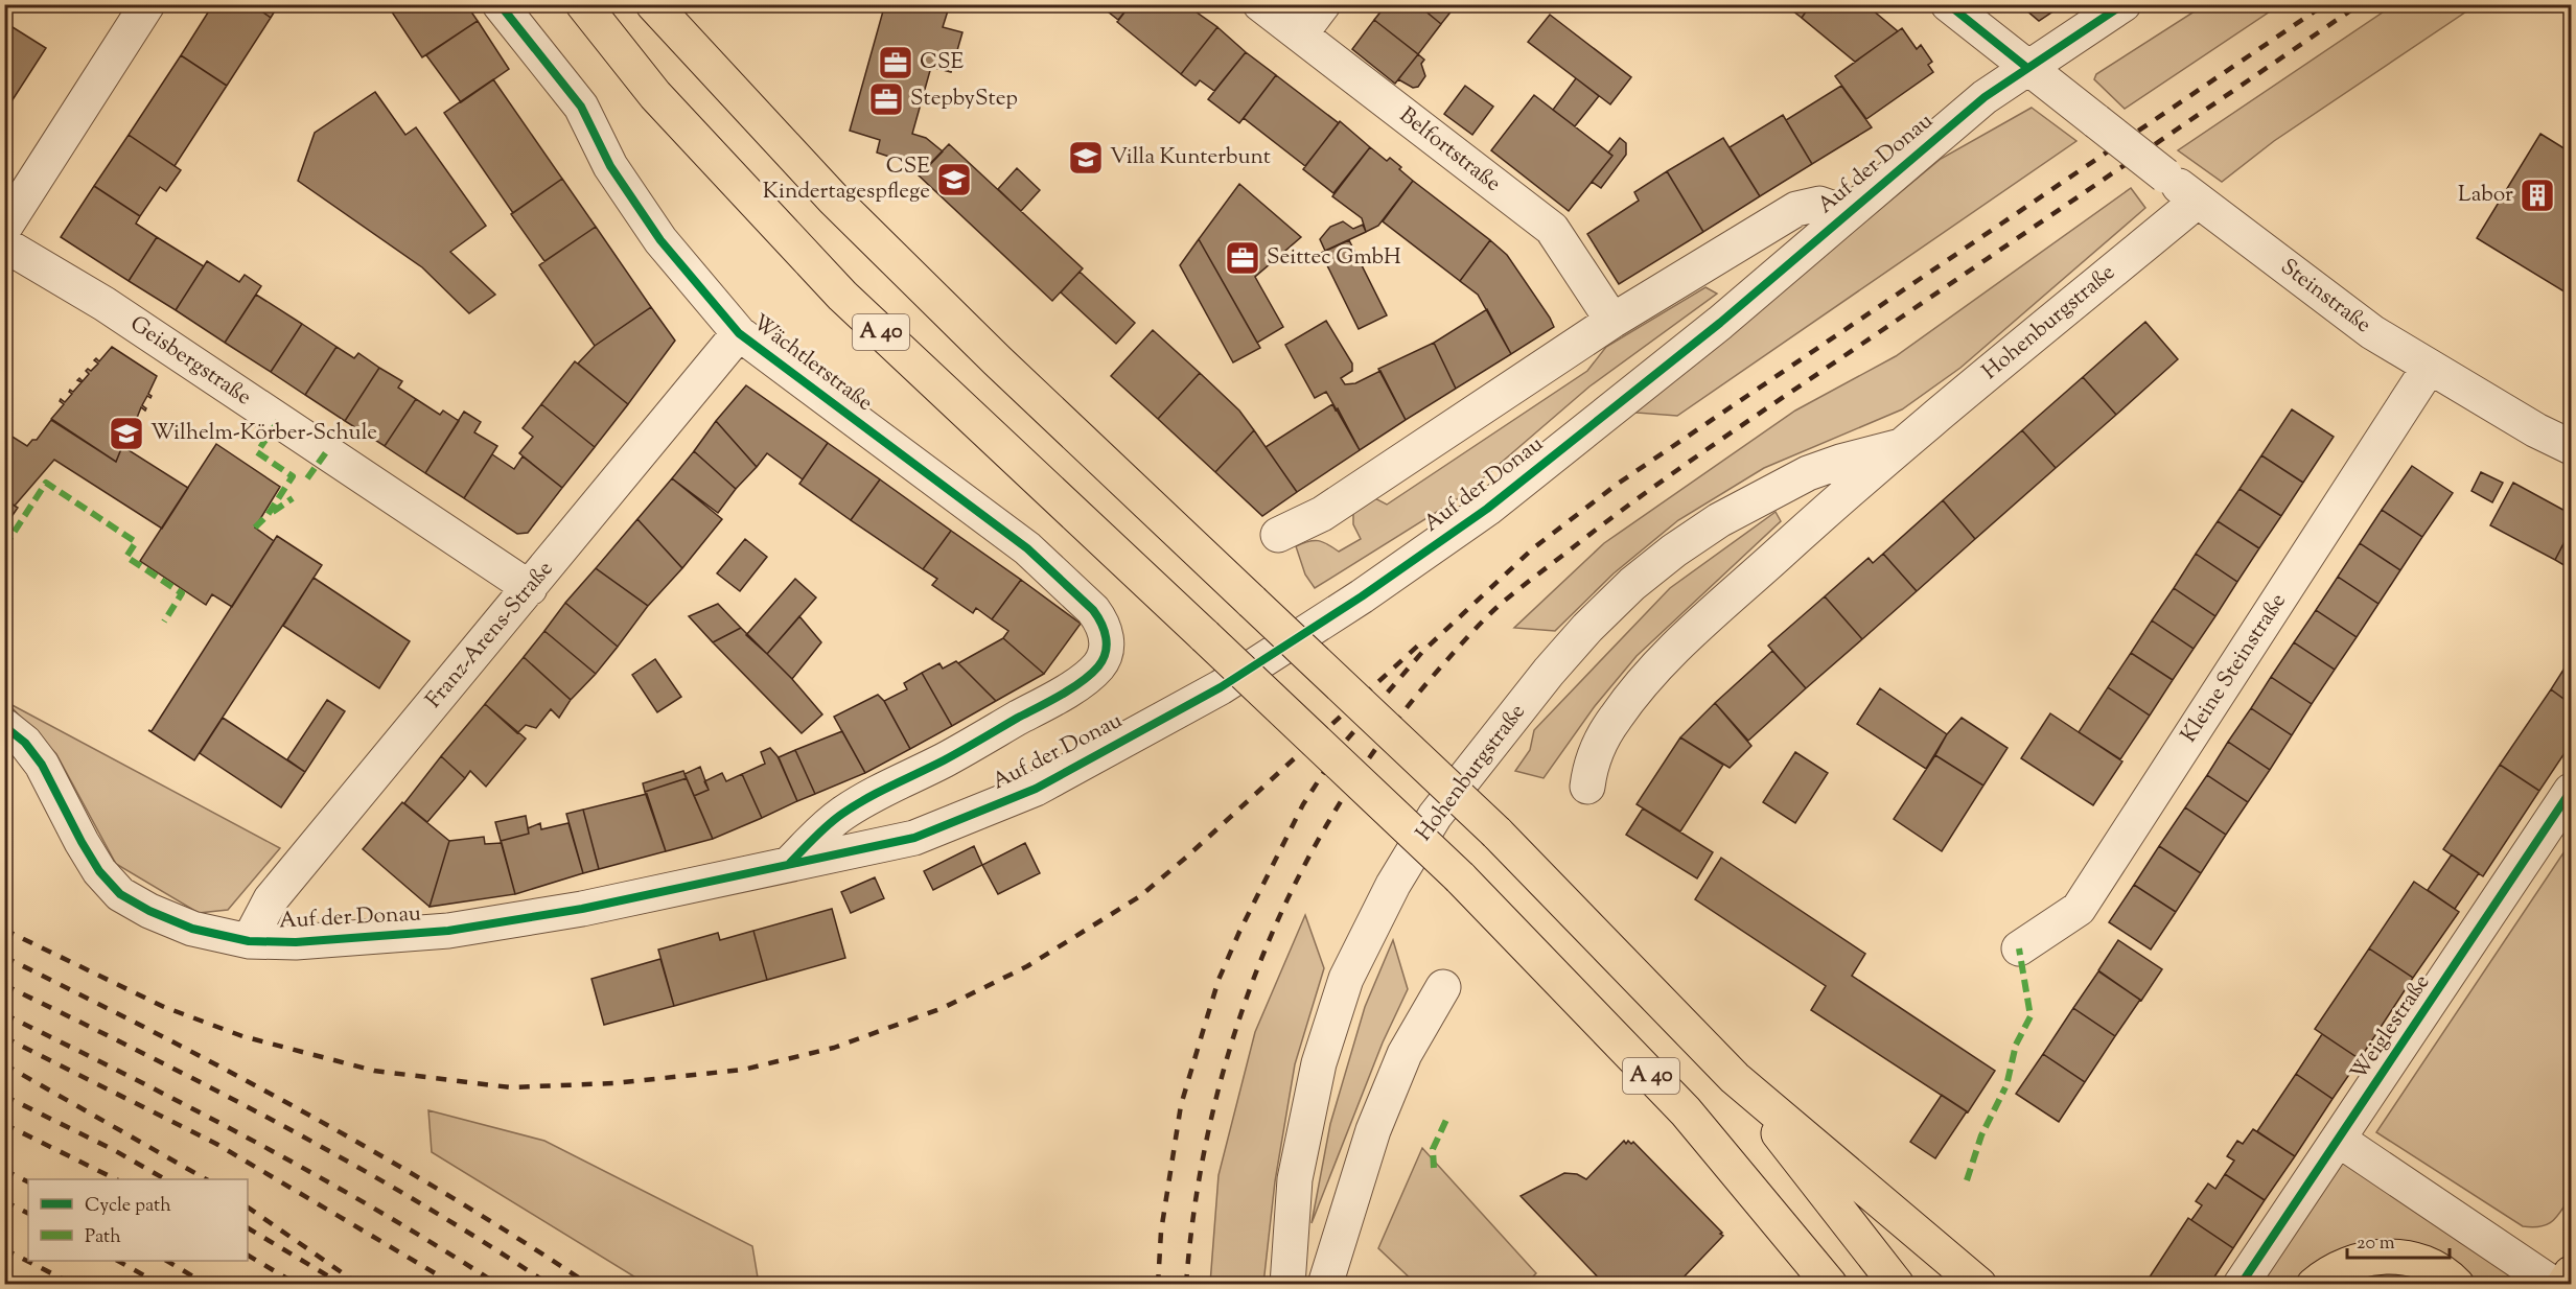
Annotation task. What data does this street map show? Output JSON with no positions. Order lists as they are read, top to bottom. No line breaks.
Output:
{"streets":{"main road":["A 40"],"street":["Belfortstraße","Auf der Donau","Steinstraße","Hohenburgstraße","Geisbergstraße","Wächtlerstraße","Franz-Arens-Straße","Kleine Steinstraße","Weiglestraße"]},"crossings":[["Belfortstraße","Auf der Donau"],["Auf der Donau","Steinstraße"],["Auf der Donau","Wächtlerstraße"],["Auf der Donau","Franz-Arens-Straße"],["Steinstraße","Hohenburgstraße"],["Steinstraße","Kleine Steinstraße"],["Geisbergstraße","Franz-Arens-Straße"],["Wächtlerstraße","Franz-Arens-Straße"]],"places":{"office":["CSE","StepbyStep","Seittec GmbH"],"school or university":["Villa Kunterbunt","CSE Kindertagespflege","Wilhelm-Körber-Schule"],"building":["Labor"]},"legend":["Cycle path","Path"],"scale_bar":"20 m"}
